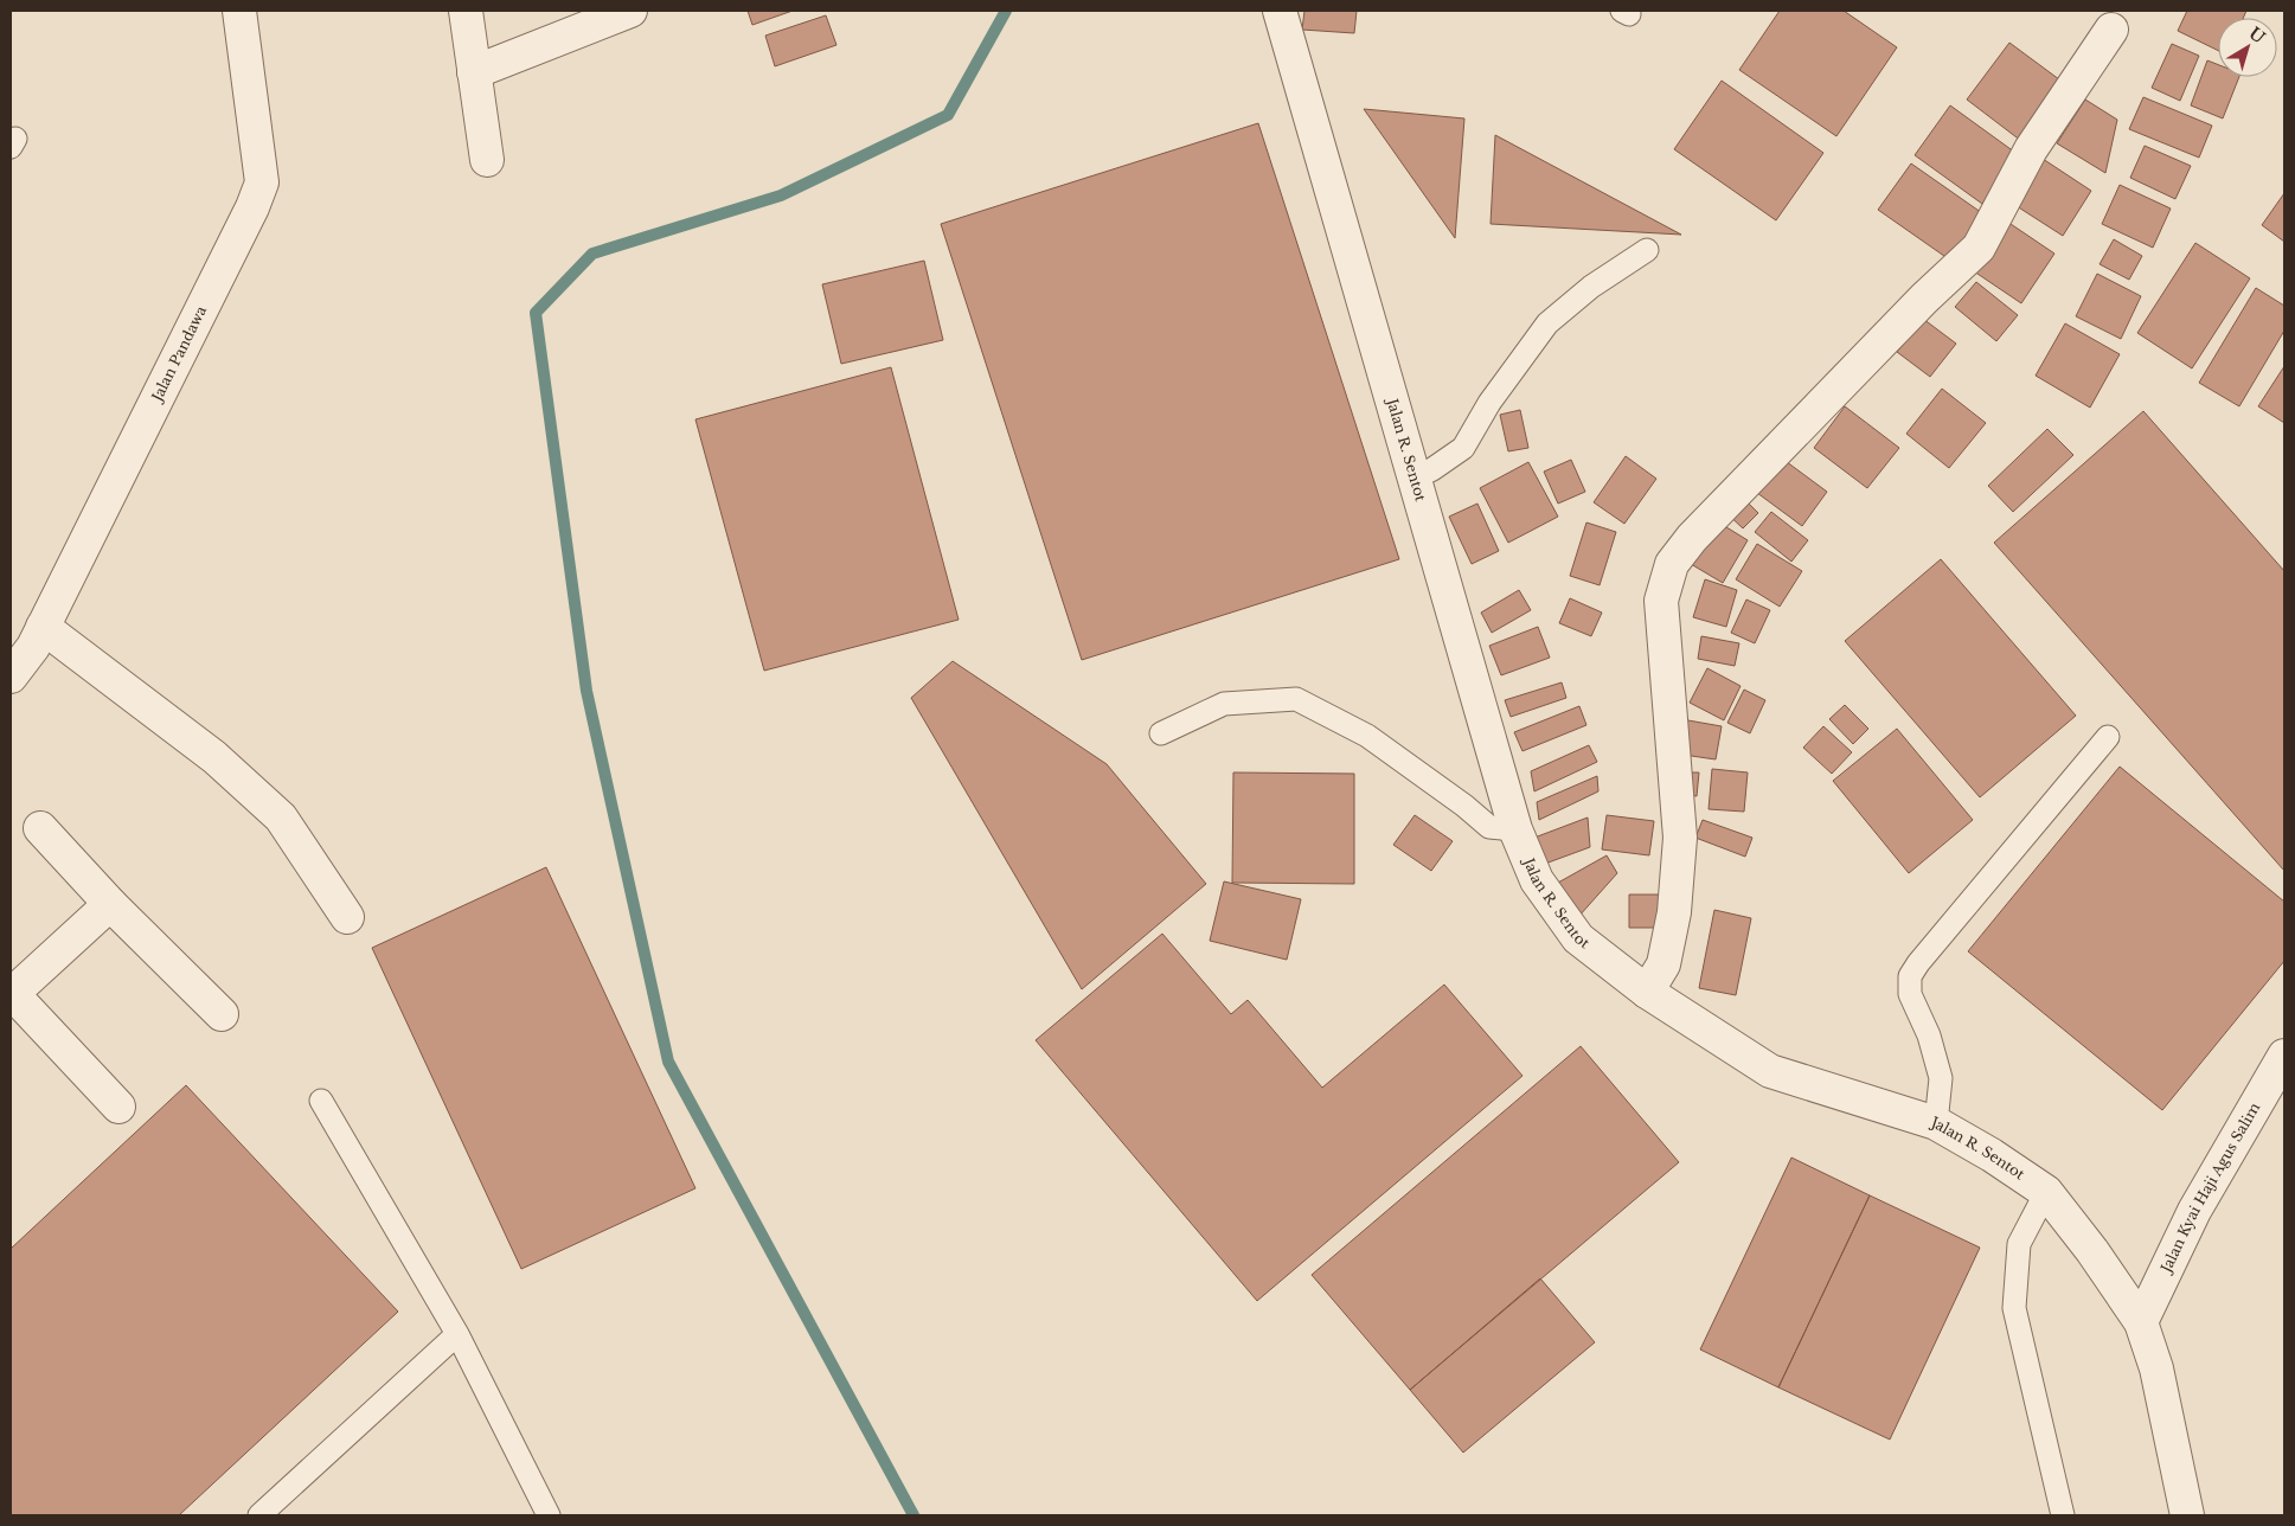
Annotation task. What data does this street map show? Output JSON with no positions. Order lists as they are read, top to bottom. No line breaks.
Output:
{"streets":{"street":["Jalan Pandawa","Jalan R. Sentot","Jalan Kyai Haji Agus Salim"]},"crossings":[["Jalan R. Sentot","Jalan Kyai Haji Agus Salim"]],"north":"top right"}
